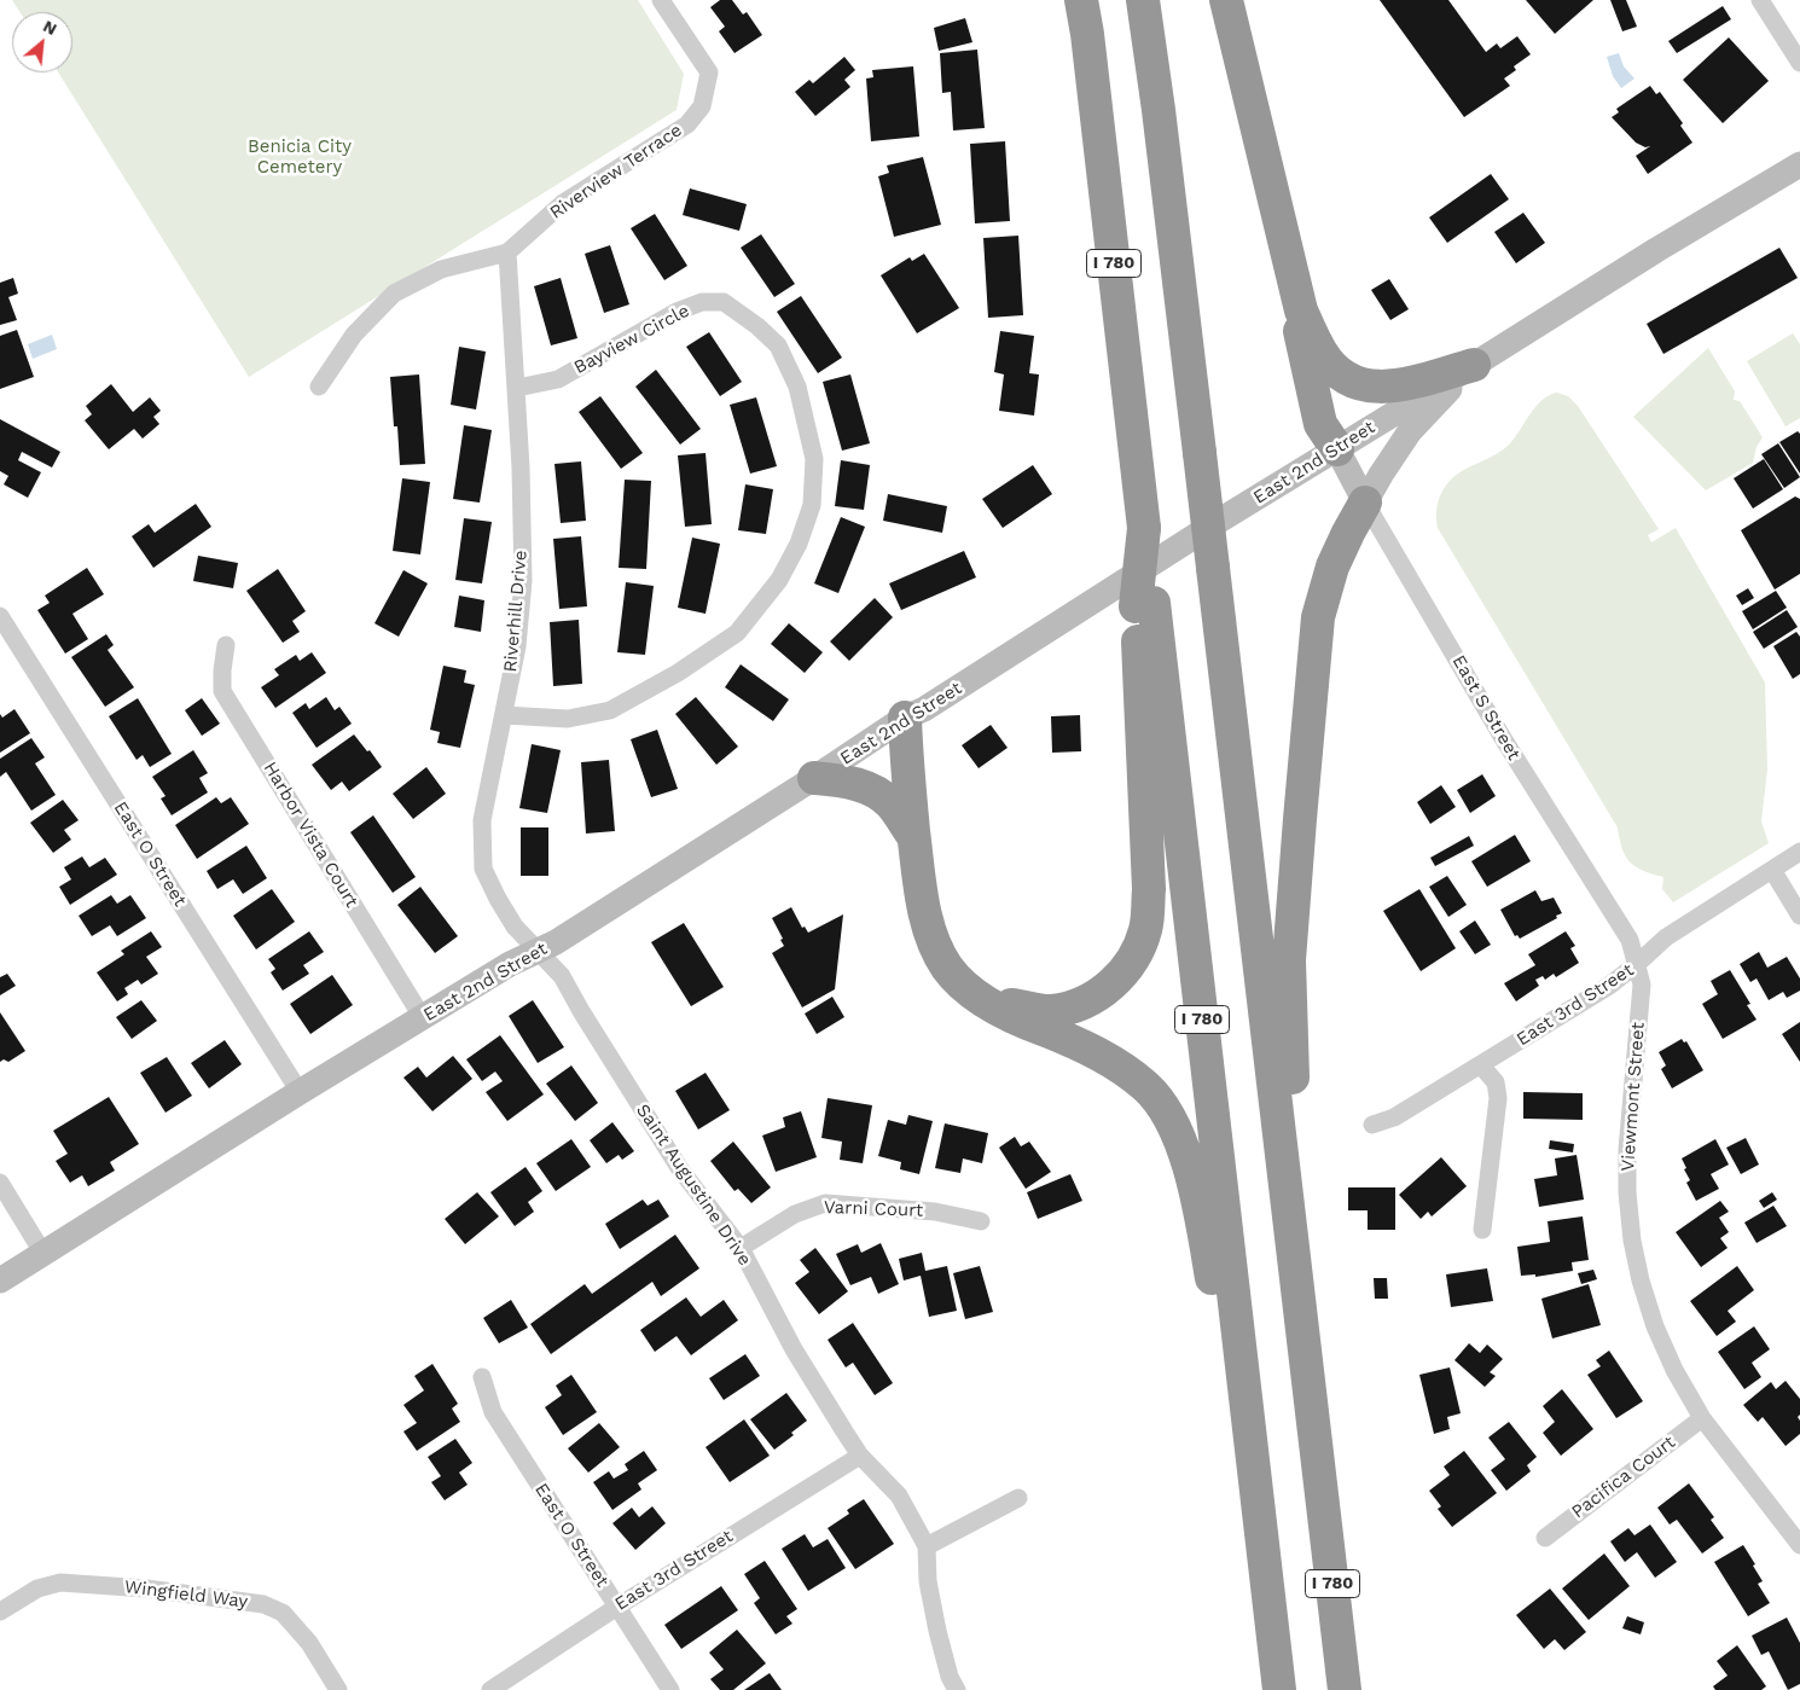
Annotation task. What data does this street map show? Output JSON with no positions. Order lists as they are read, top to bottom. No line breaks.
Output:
{"streets":{"highway":["I 780"],"main road":["East 2nd Street","East S Street"],"street":["Riverview Terrace","Bayview Circle","Riverhill Drive","Harbor Vista Court","East O Street","East 3rd Street","Viewmont Street","Saint Augustine Drive","Varni Court","Pacifica Court","Wingfield Way"]},"crossings":[["Riverview Terrace","Riverhill Drive"],["Bayview Circle","Riverhill Drive"],["East 2nd Street","Riverhill Drive"],["East 2nd Street","East S Street"],["East 2nd Street","Harbor Vista Court"],["East 2nd Street","East O Street"],["East 2nd Street","Saint Augustine Drive"],["Riverhill Drive","Saint Augustine Drive"],["East S Street","East 3rd Street"],["East S Street","Viewmont Street"],["East O Street","East 3rd Street"],["East 3rd Street","Viewmont Street"],["East 3rd Street","Saint Augustine Drive"],["Viewmont Street","Pacifica Court"],["Saint Augustine Drive","Varni Court"]],"parks":["Benicia City Cemetery"],"north":"top right"}
